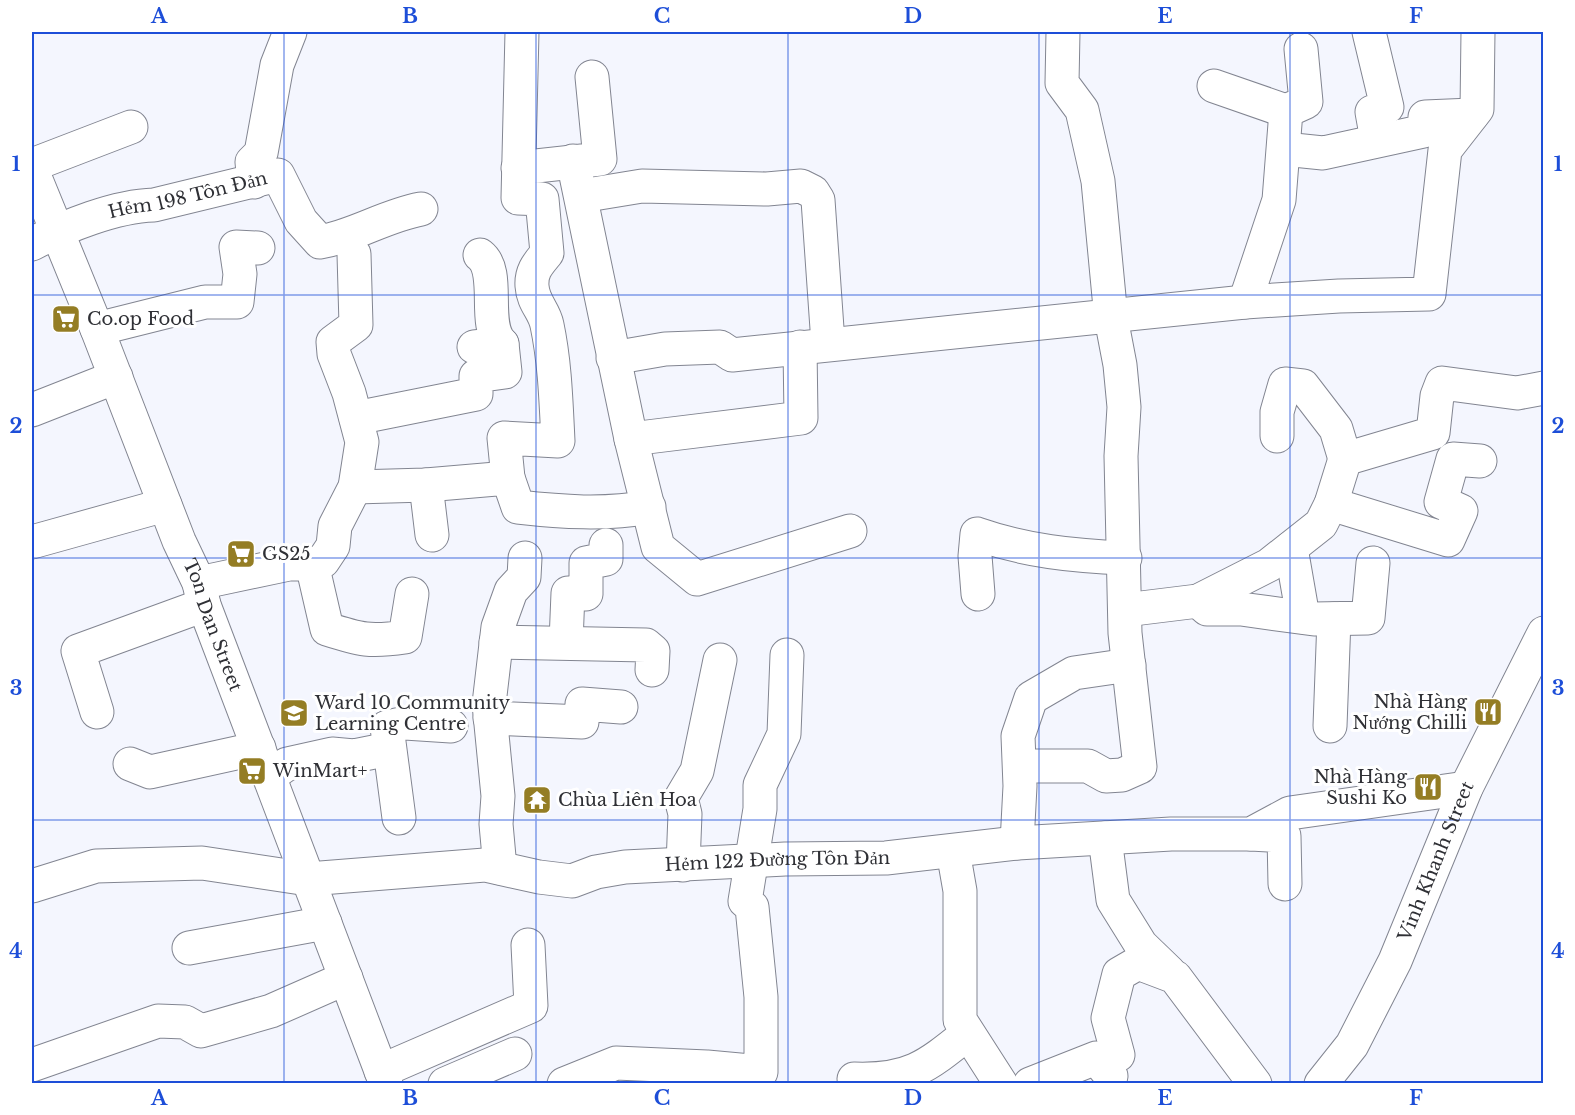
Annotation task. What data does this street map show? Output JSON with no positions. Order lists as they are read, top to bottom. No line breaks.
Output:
{"streets":{"street":["Hẻm 198 Tôn Đản","Ton Dan Street","Hẻm 122 Đường Tôn Đản","Vinh Khanh Street"]},"crossings":[["Hẻm 198 Tôn Đản","Ton Dan Street"],["Ton Dan Street","Hẻm 122 Đường Tôn Đản"],["Hẻm 122 Đường Tôn Đản","Vinh Khanh Street"]],"places":{"supermarket":["Co.op Food","GS25","WinMart+"],"restaurant":["Nhà Hàng Nướng Chilli","Nhà Hàng Sushi Ko"],"school or university":["Ward 10 Community Learning Centre"],"temple":["Chùa Liên Hoa"]},"grid":{"columns":["A","B","C","D","E","F"],"rows":["1","2","3","4"]}}
